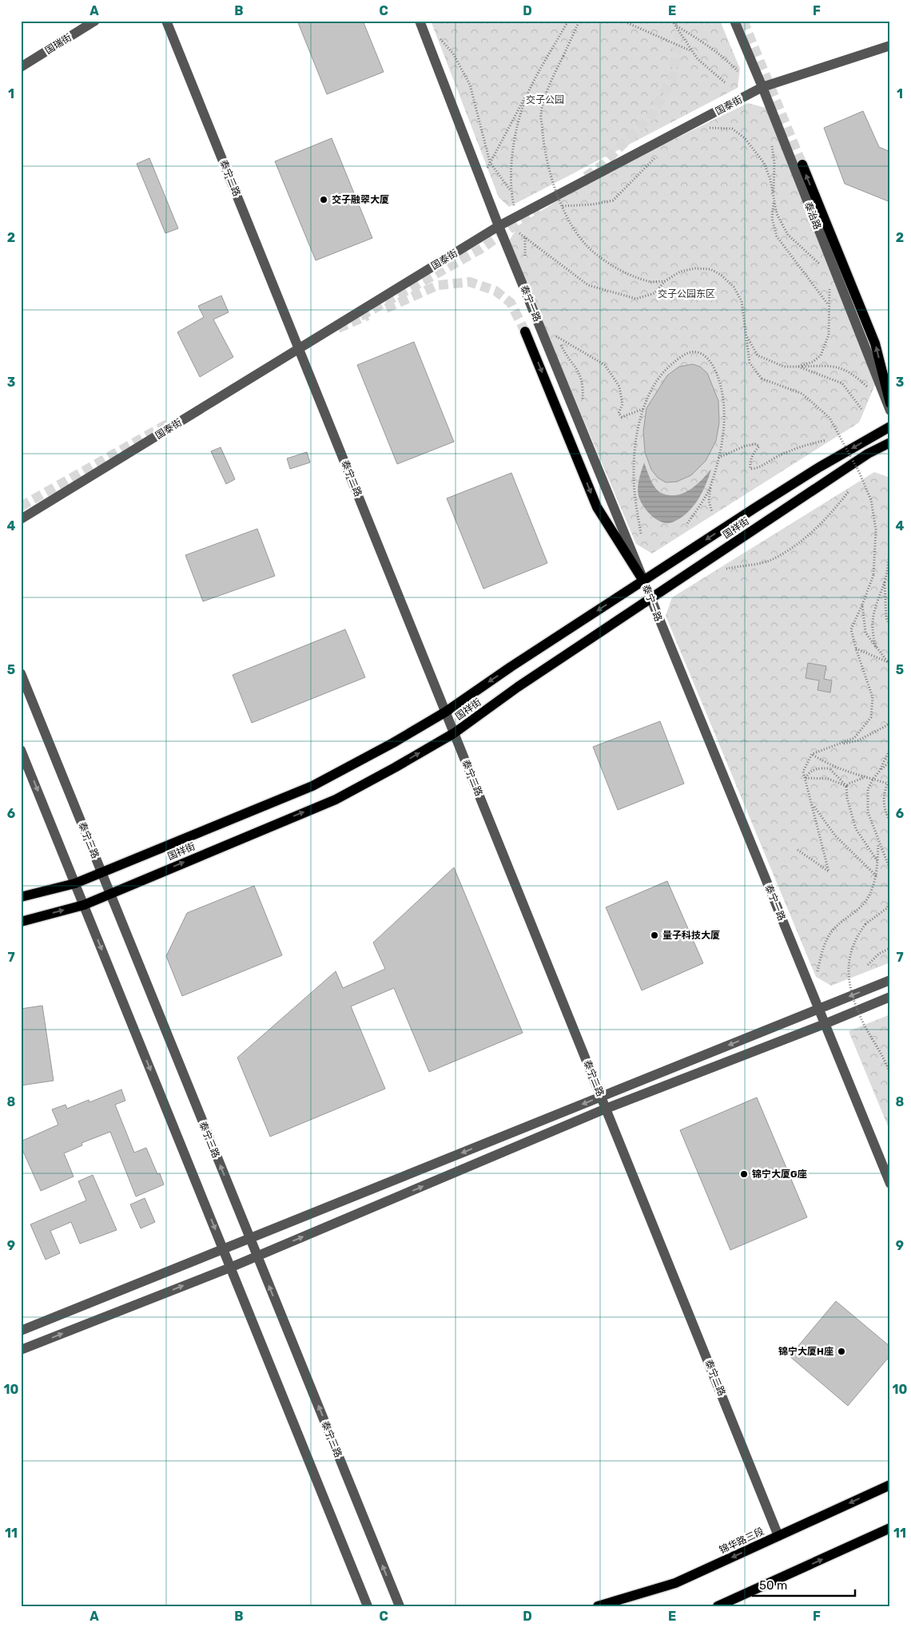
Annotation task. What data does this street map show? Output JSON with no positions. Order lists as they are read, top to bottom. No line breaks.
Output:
{"streets":{"main road":["国祥街","锦华路三段"],"street":["国瑞街","国泰街","泰宁二路","泰治路","泰宁一路","泰宁三路"]},"crossings":[["国泰街","泰宁二路"],["国泰街","泰治路"],["国泰街","泰宁一路"],["泰宁二路","国祥街"],["泰宁二路","锦华路三段"],["泰宁一路","国祥街"],["国祥街","泰宁三路"]],"parks":["交子公园","交子公园东区"],"places":["交子融翠大厦","量子科技大厦","锦宁大厦G座","锦宁大厦H座"],"scale_bar":"50 m","grid":{"columns":["A","B","C","D","E","F"],"rows":["1","2","3","4","5","6","7","8","9","10","11"]}}
